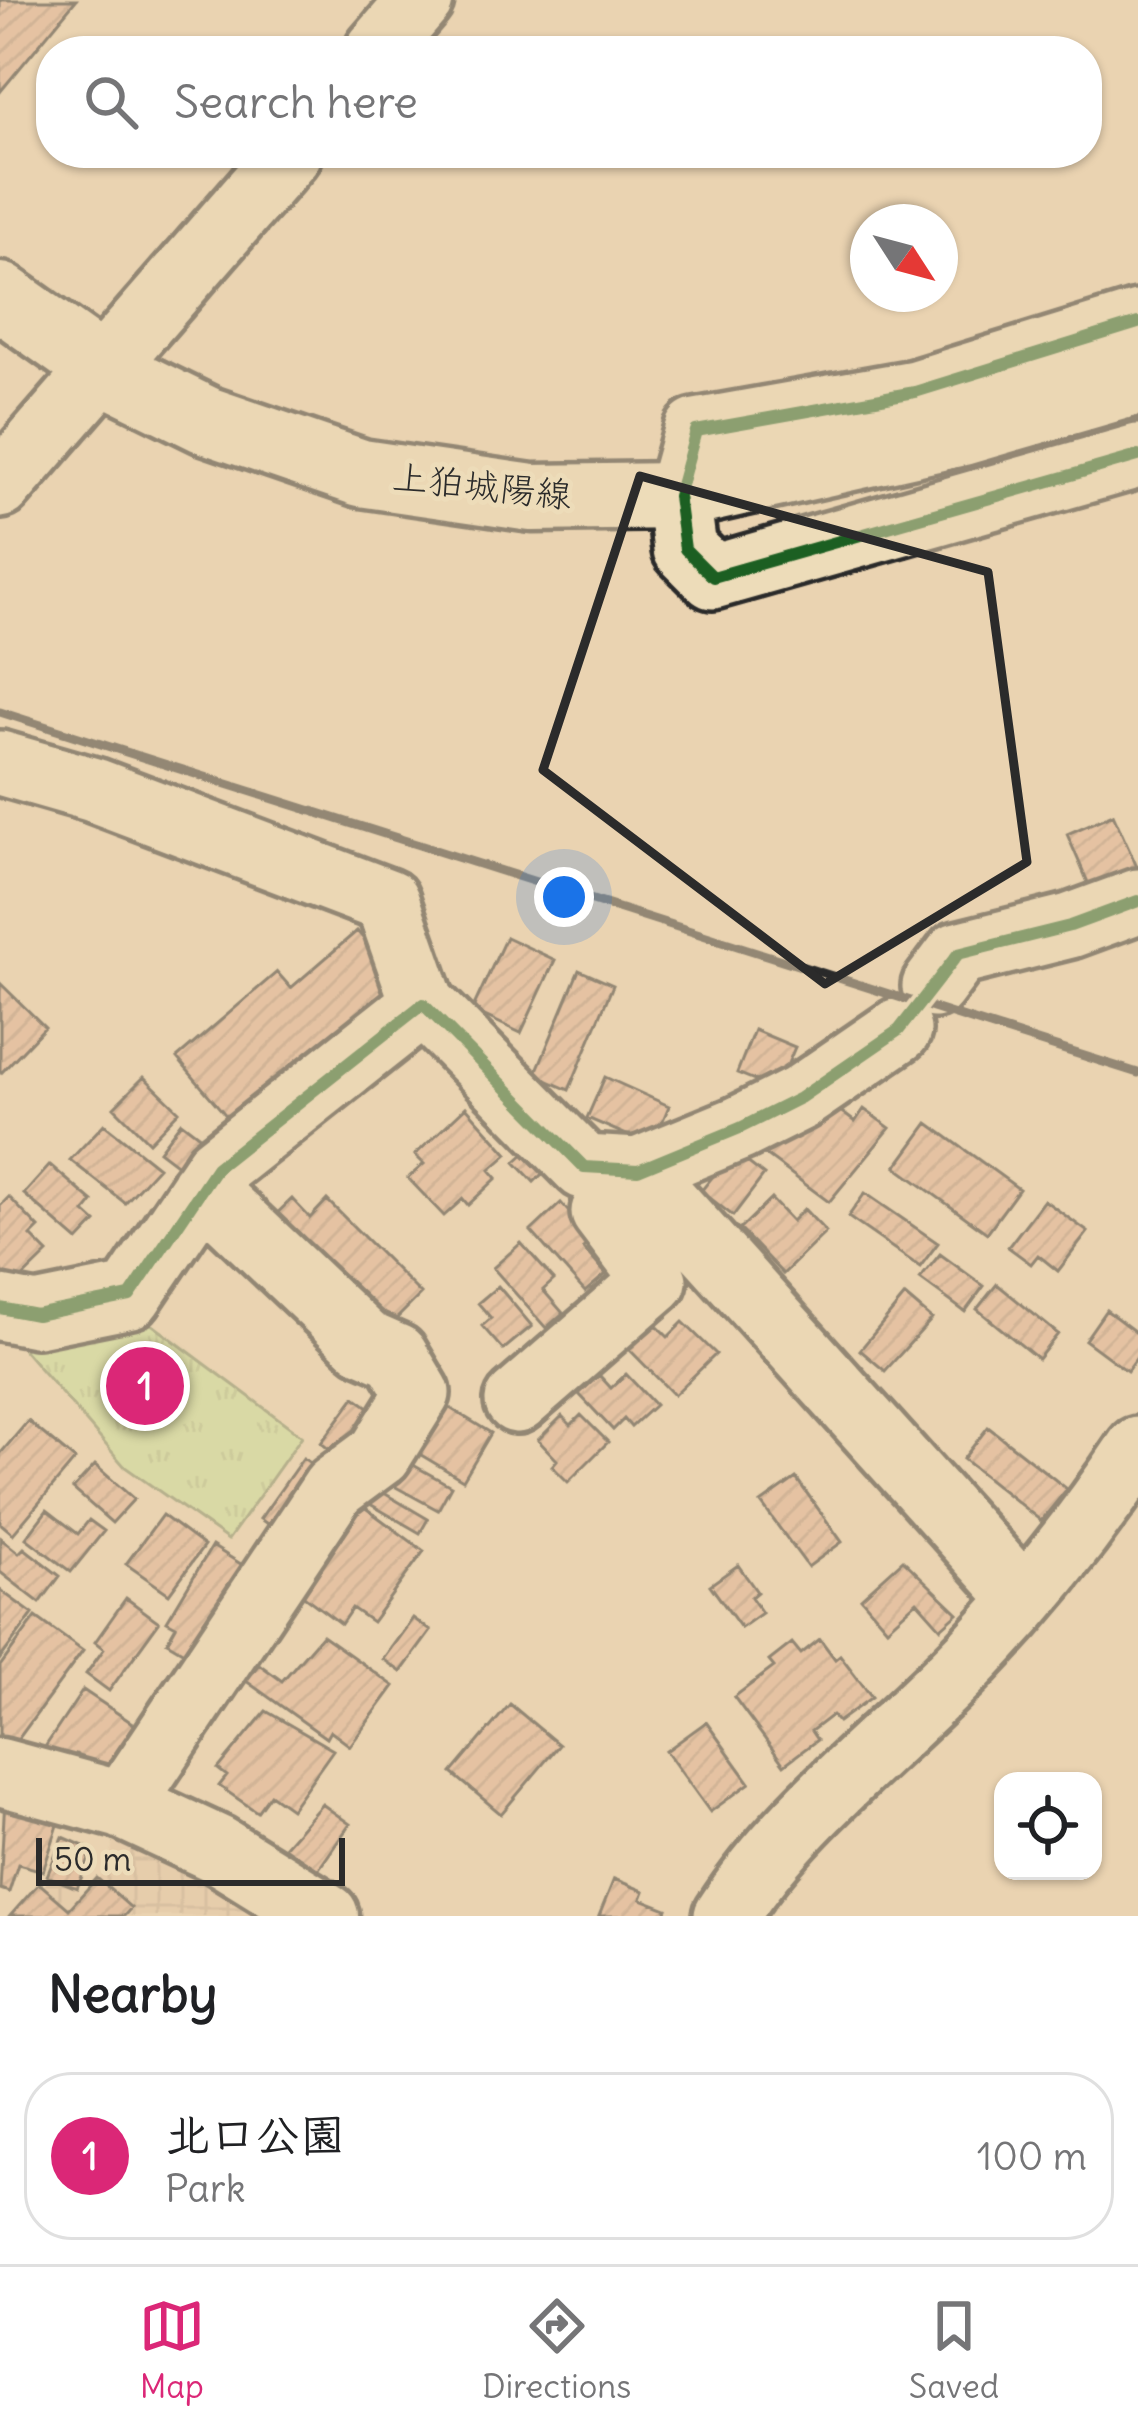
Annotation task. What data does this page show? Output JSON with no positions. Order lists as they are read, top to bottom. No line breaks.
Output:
{"streets":{"main road":["上狛城陽線"]},"scale_bar":"50 m","north":"bottom right","page":{"search":"Search here","pins":"1","scale":"50 m","heading":"Nearby","list":[{"mark":"1","name":"北口公園","note":"Park","value":"100 m"}],"nav":["Map","Directions","Saved"]}}
